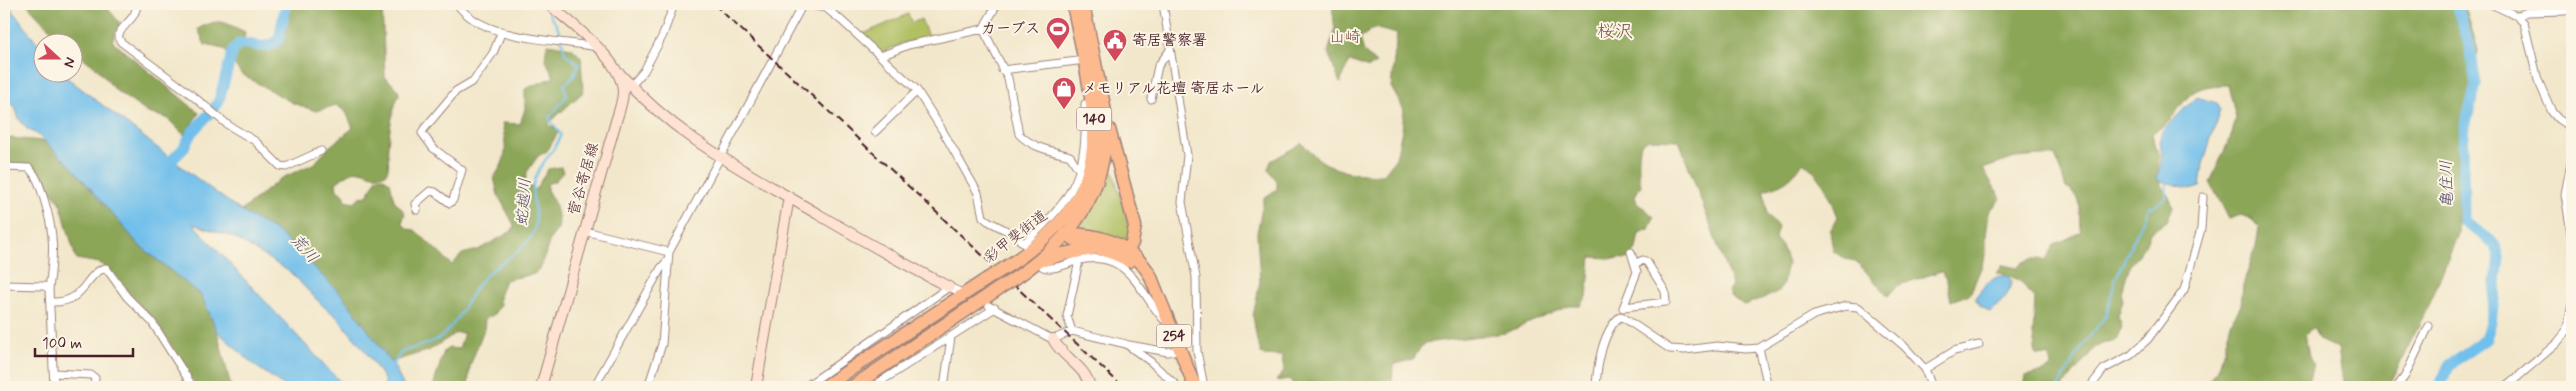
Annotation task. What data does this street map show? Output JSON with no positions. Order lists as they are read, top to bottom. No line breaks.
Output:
{"streets":{"highway":["140","彩甲斐街道","254"],"street":["菅谷寄居線"]},"crossings":[["彩甲斐街道","254"]],"districts":["桜沢","山崎"],"water":["亀住川","蛇越川","荒川"],"places":{"sports":["カーブス"],"public building":["寄居警察署"],"shop":["メモリアル花壇 寄居ホール"]},"scale_bar":"100 m","north":"right"}
